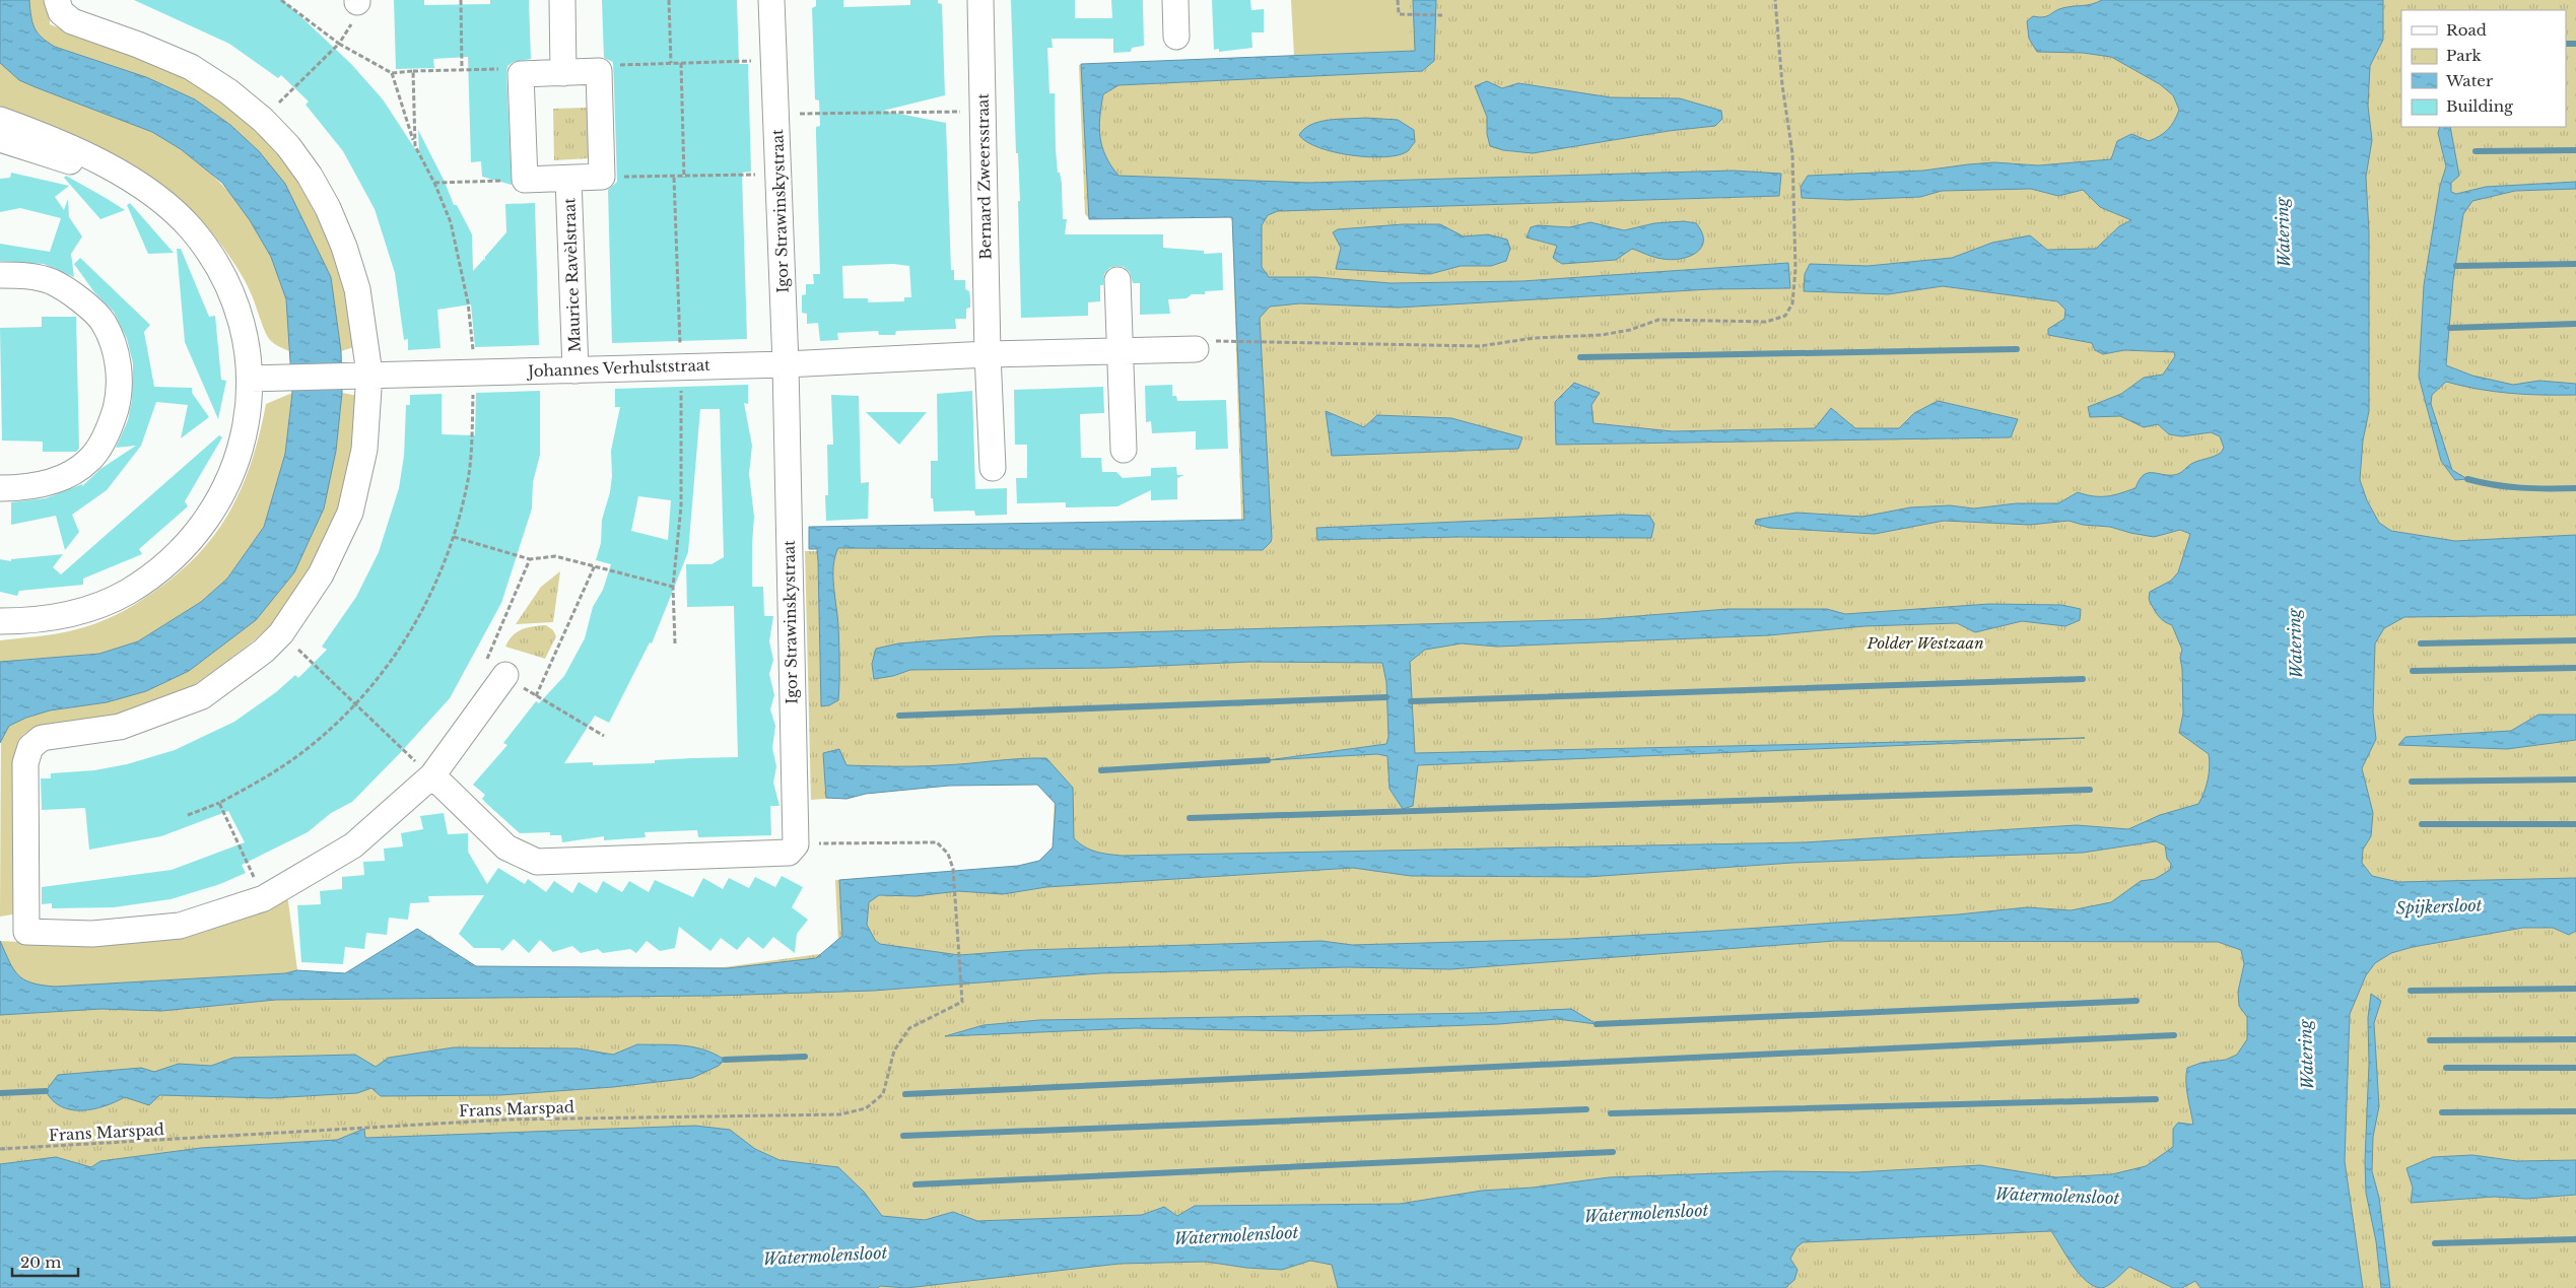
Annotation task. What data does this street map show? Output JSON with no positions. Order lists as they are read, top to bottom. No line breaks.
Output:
{"streets":{"street":["Bernard Zweersstraat","Igor Strawinskystraat","Maurice Ravèlstraat","Johannes Verhulststraat"],"path":["Frans Marspad"]},"crossings":[["Bernard Zweersstraat","Johannes Verhulststraat"],["Igor Strawinskystraat","Johannes Verhulststraat"],["Igor Strawinskystraat","Frans Marspad"],["Maurice Ravèlstraat","Johannes Verhulststraat"]],"water":["Watering","Spijkersloot","Watermolensloot"],"parks":["Polder Westzaan"],"legend":["Road","Park","Water","Building"],"scale_bar":"20 m"}
